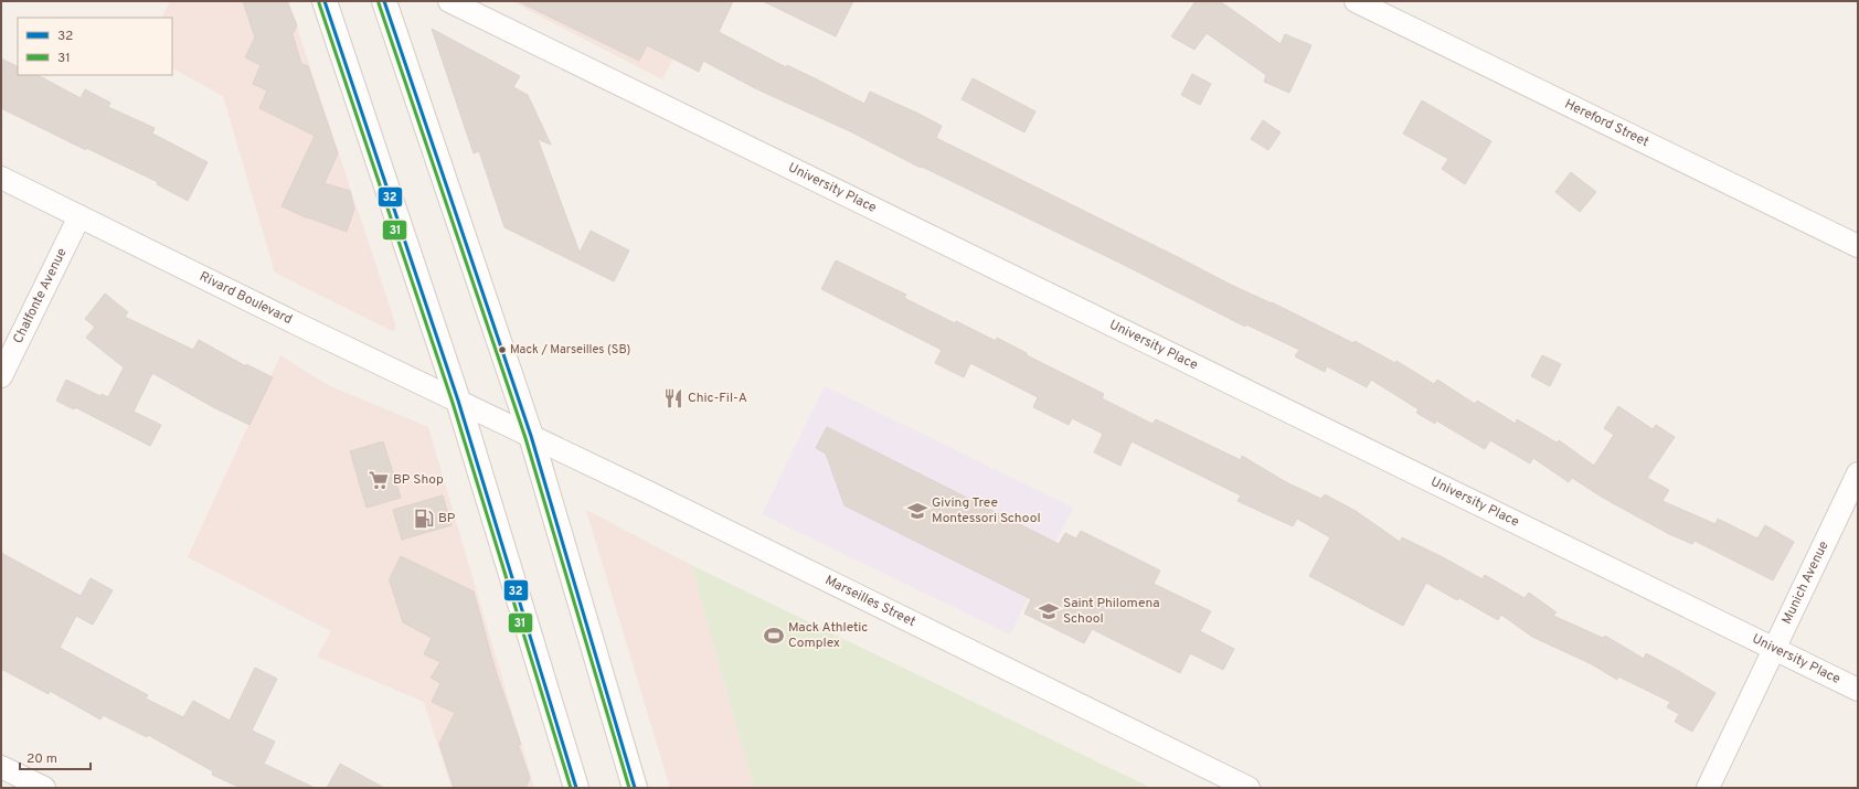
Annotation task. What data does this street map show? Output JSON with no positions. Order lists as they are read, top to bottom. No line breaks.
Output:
{"streets":{"street":["Hereford Street","University Place","Chalfonte Avenue","Rivard Boulevard","Munich Avenue","Marseilles Street"]},"crossings":[["University Place","Munich Avenue"],["Chalfonte Avenue","Rivard Boulevard"],["Rivard Boulevard","Marseilles Street"]],"places":{"other":["Mack / Marseilles (SB)"],"restaurant":["Chic-Fil-A"],"supermarket":["BP Shop"],"school or university":["Giving Tree Montessori School","Saint Philomena School"],"fuel station":["BP"],"sports":["Mack Athletic Complex"]},"lines":["transit line 32","transit line 31"],"legend":["32","31"],"scale_bar":"20 m"}
